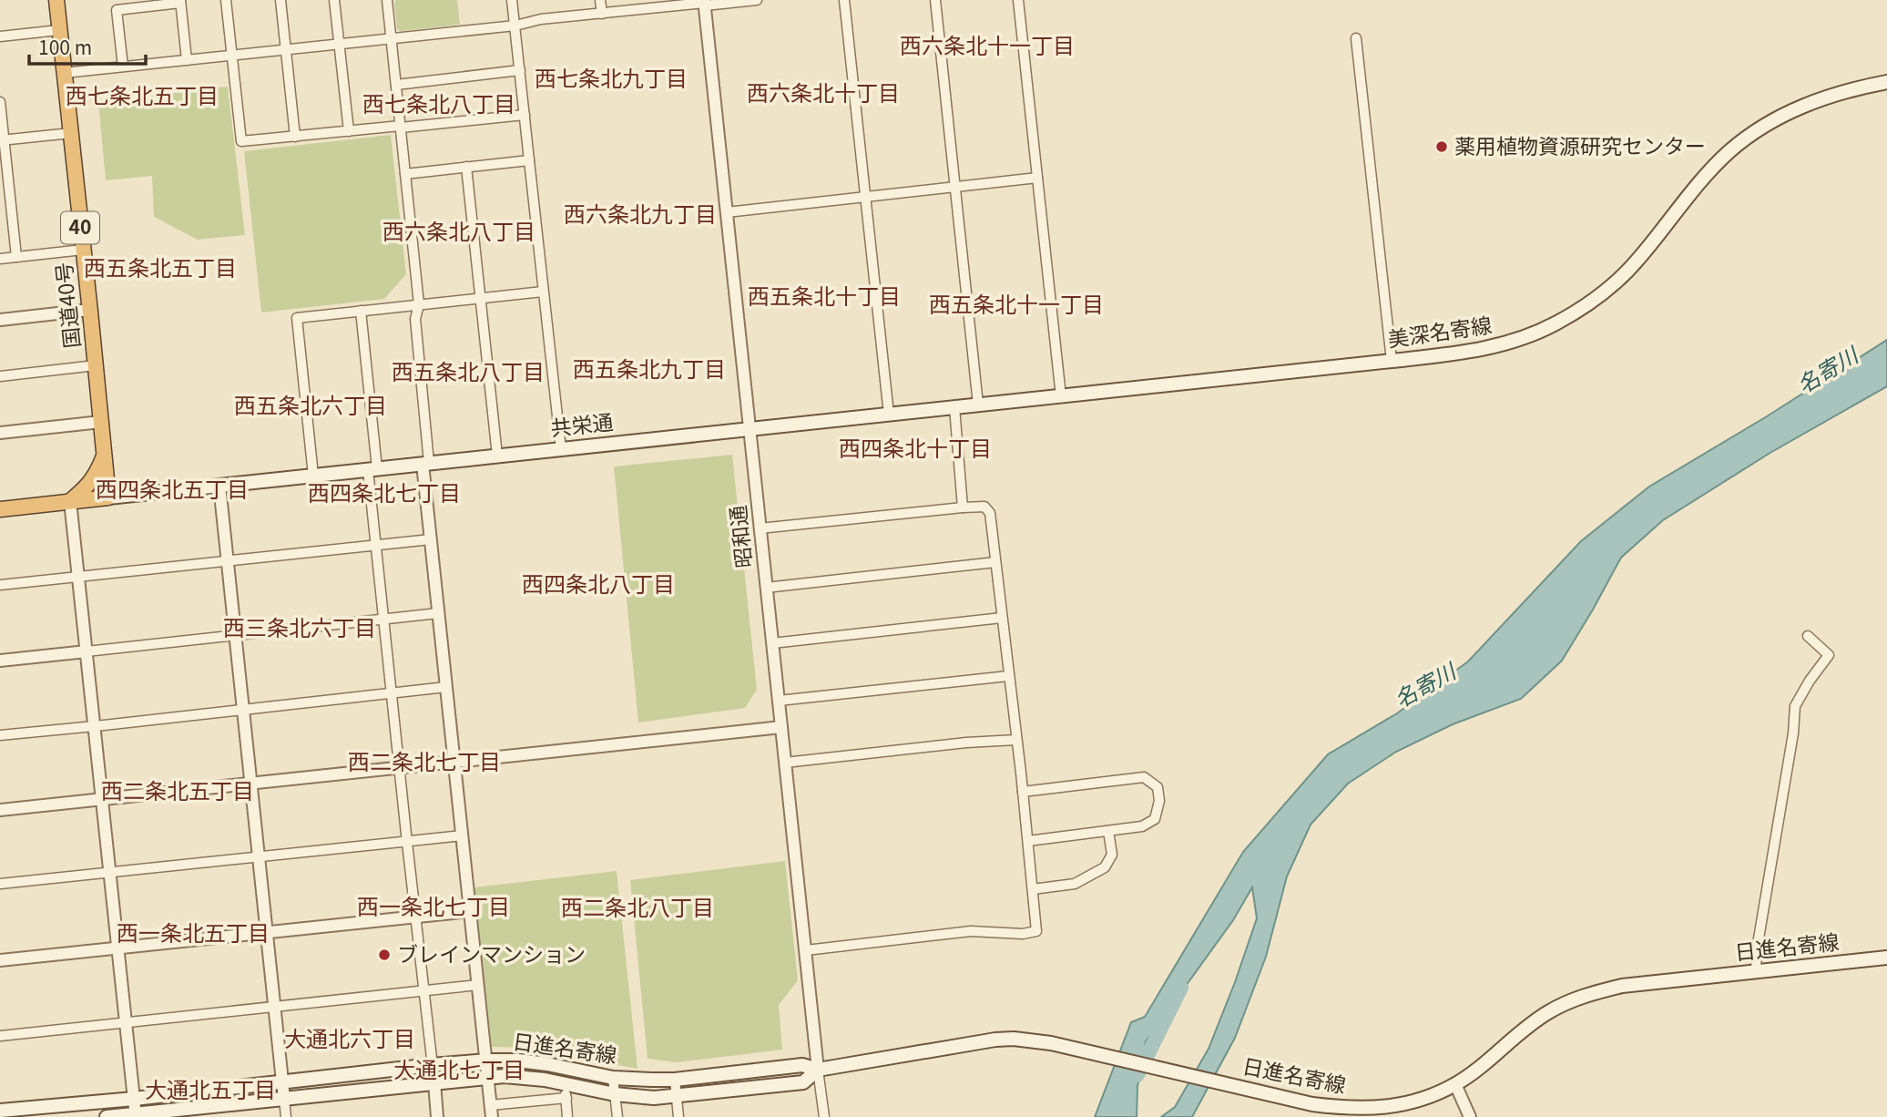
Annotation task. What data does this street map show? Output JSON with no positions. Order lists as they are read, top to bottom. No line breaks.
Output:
{"streets":{"highway":["40","国道40号"],"main road":["美深名寄線","共栄通","日進名寄線"],"street":["昭和通"]},"crossings":[["国道40号","共栄通"],["美深名寄線","共栄通"],["共栄通","昭和通"],["昭和通","日進名寄線"]],"districts":["西六条北十一丁目","西七条北九丁目","西六条北十丁目","西七条北五丁目","西七条北八丁目","西六条北九丁目","西六条北八丁目","西五条北五丁目","西五条北十丁目","西五条北十一丁目","西五条北九丁目","西五条北八丁目","西五条北六丁目","西四条北十丁目","西四条北五丁目","西四条北七丁目","西四条北八丁目","西三条北六丁目","西二条北七丁目","西二条北五丁目","西一条北七丁目","西二条北八丁目","西一条北五丁目","大通北六丁目","大通北七丁目","大通北五丁目"],"water":["名寄川"],"places":["薬用植物資源研究センター","ブレインマンション"],"scale_bar":"100 m"}
